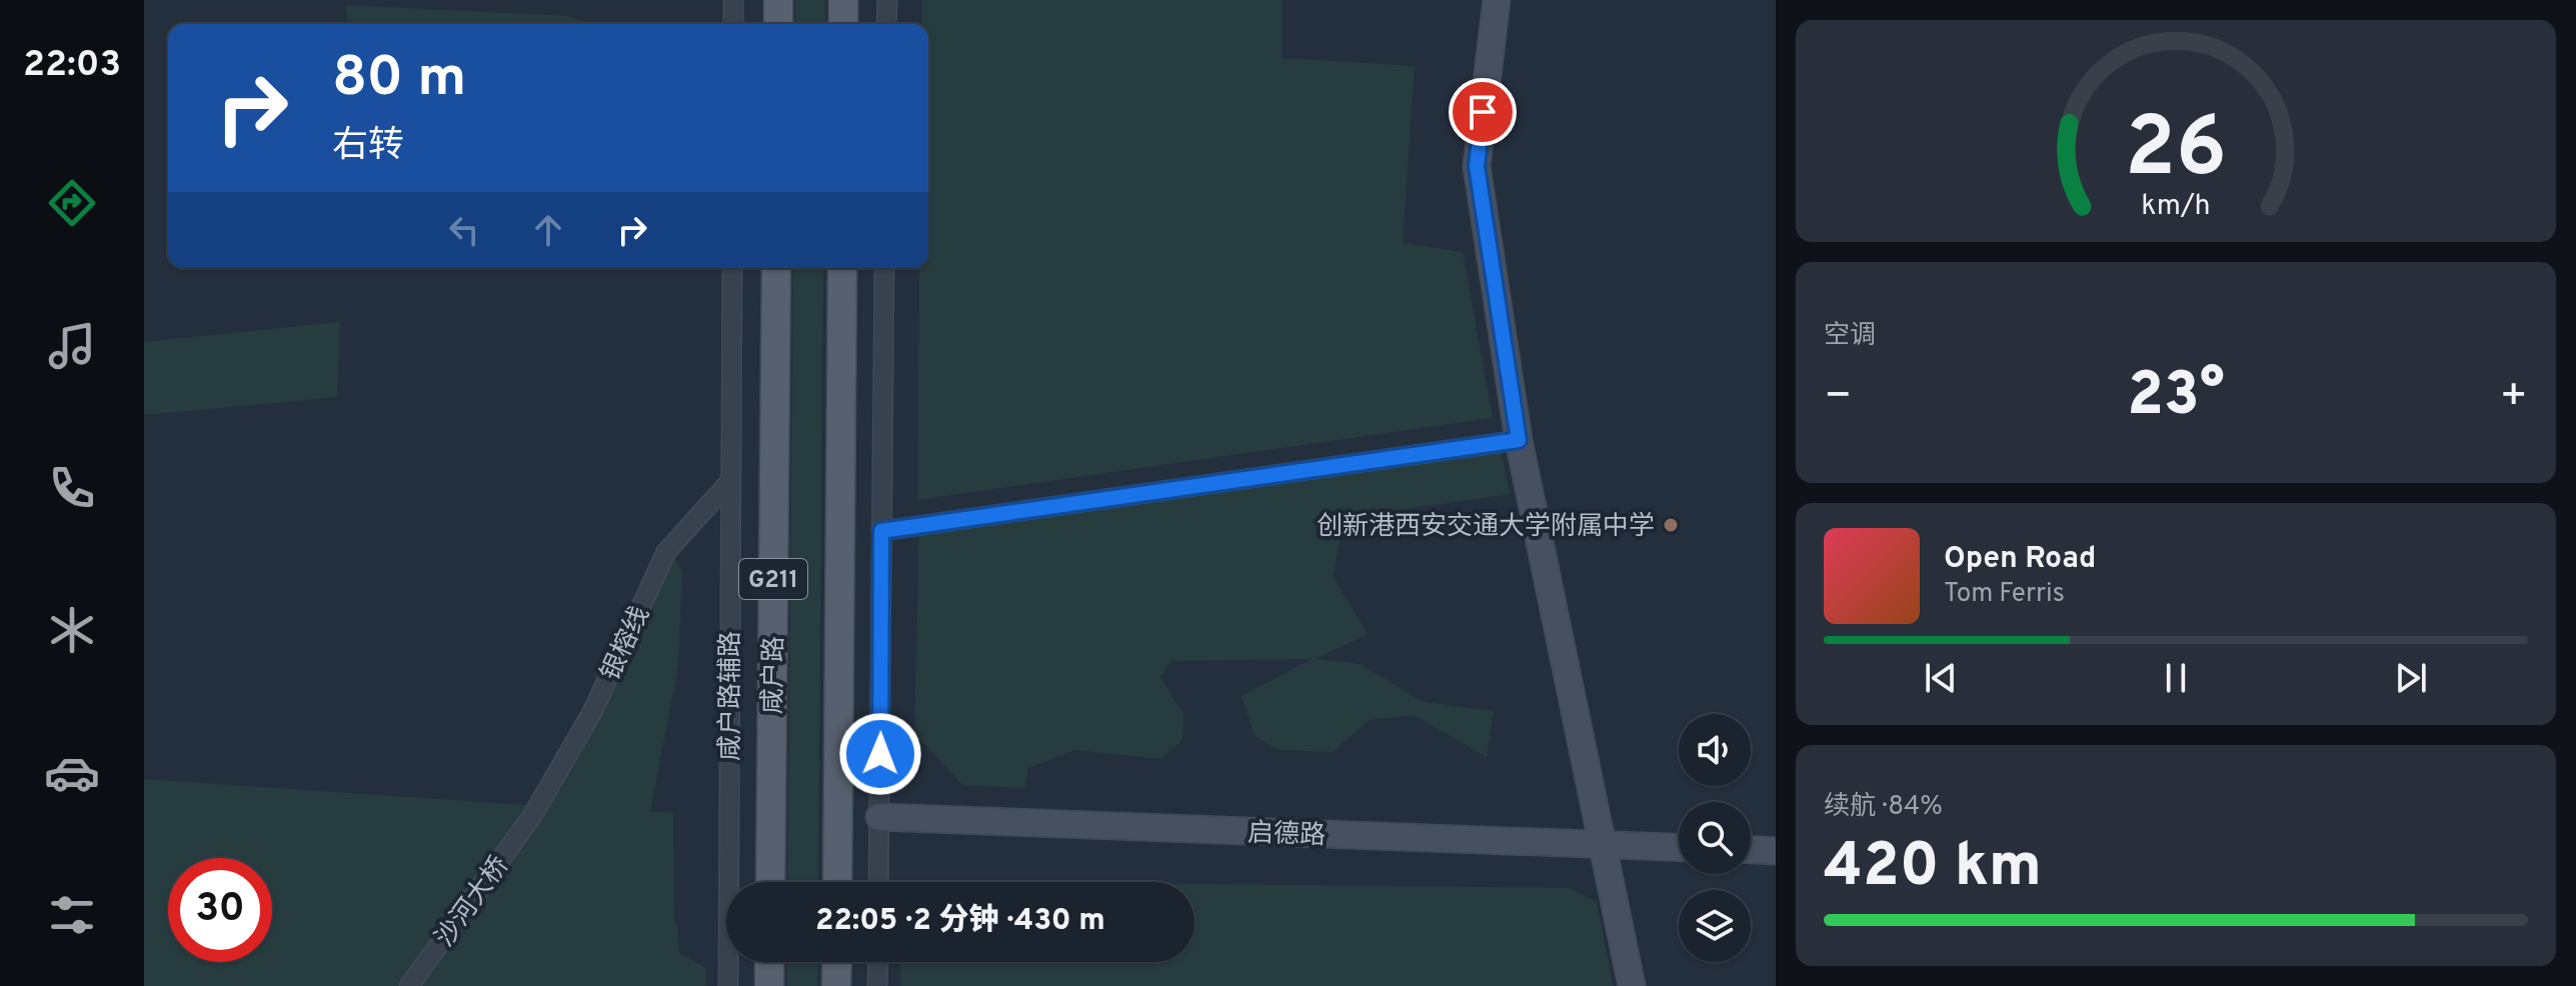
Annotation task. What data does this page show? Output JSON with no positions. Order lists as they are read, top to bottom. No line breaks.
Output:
{"streets":{"main road":["G211","咸户路"],"street":["银榕线","咸户路辅路","启德路","沙河大桥"]},"crossings":[["银榕线","咸户路辅路"],["银榕线","沙河大桥"]],"places":["创新港西安交通大学附属中学"],"page":{"tabs":"22:03","turn":["80 m","右转"],"tile":["空调",["续航 · 84%","420 km"]],"heat":["−","23°","+"],"song":["Open Road","Tom Ferris"],"limit":"30","trip":"22:05 · 2 分钟 · 430 m","gauge":["26","km/h"]}}
